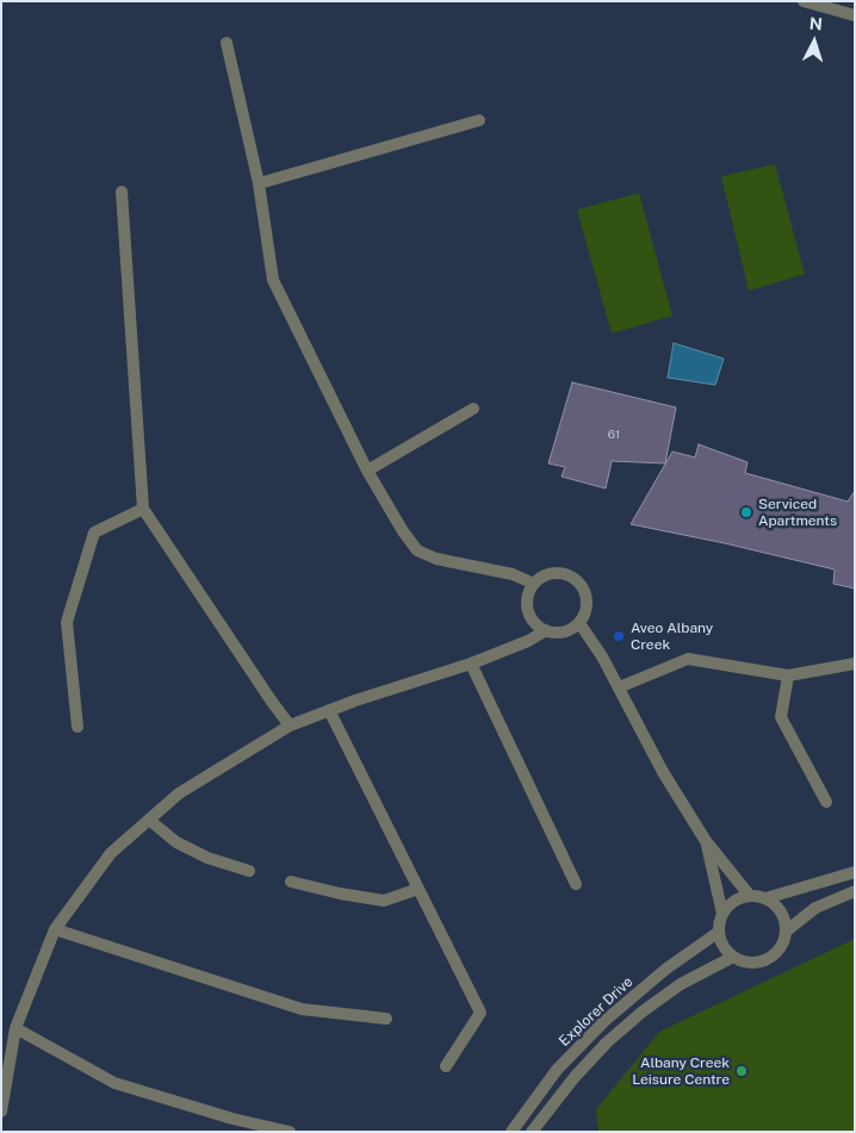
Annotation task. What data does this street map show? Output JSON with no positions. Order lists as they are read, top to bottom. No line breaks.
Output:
{"streets":{"street":["Explorer Drive"]},"places":["Serviced Apartments","Aveo Albany Creek","Albany Creek Leisure Centre"],"house_numbers":["61"],"north":"top"}
